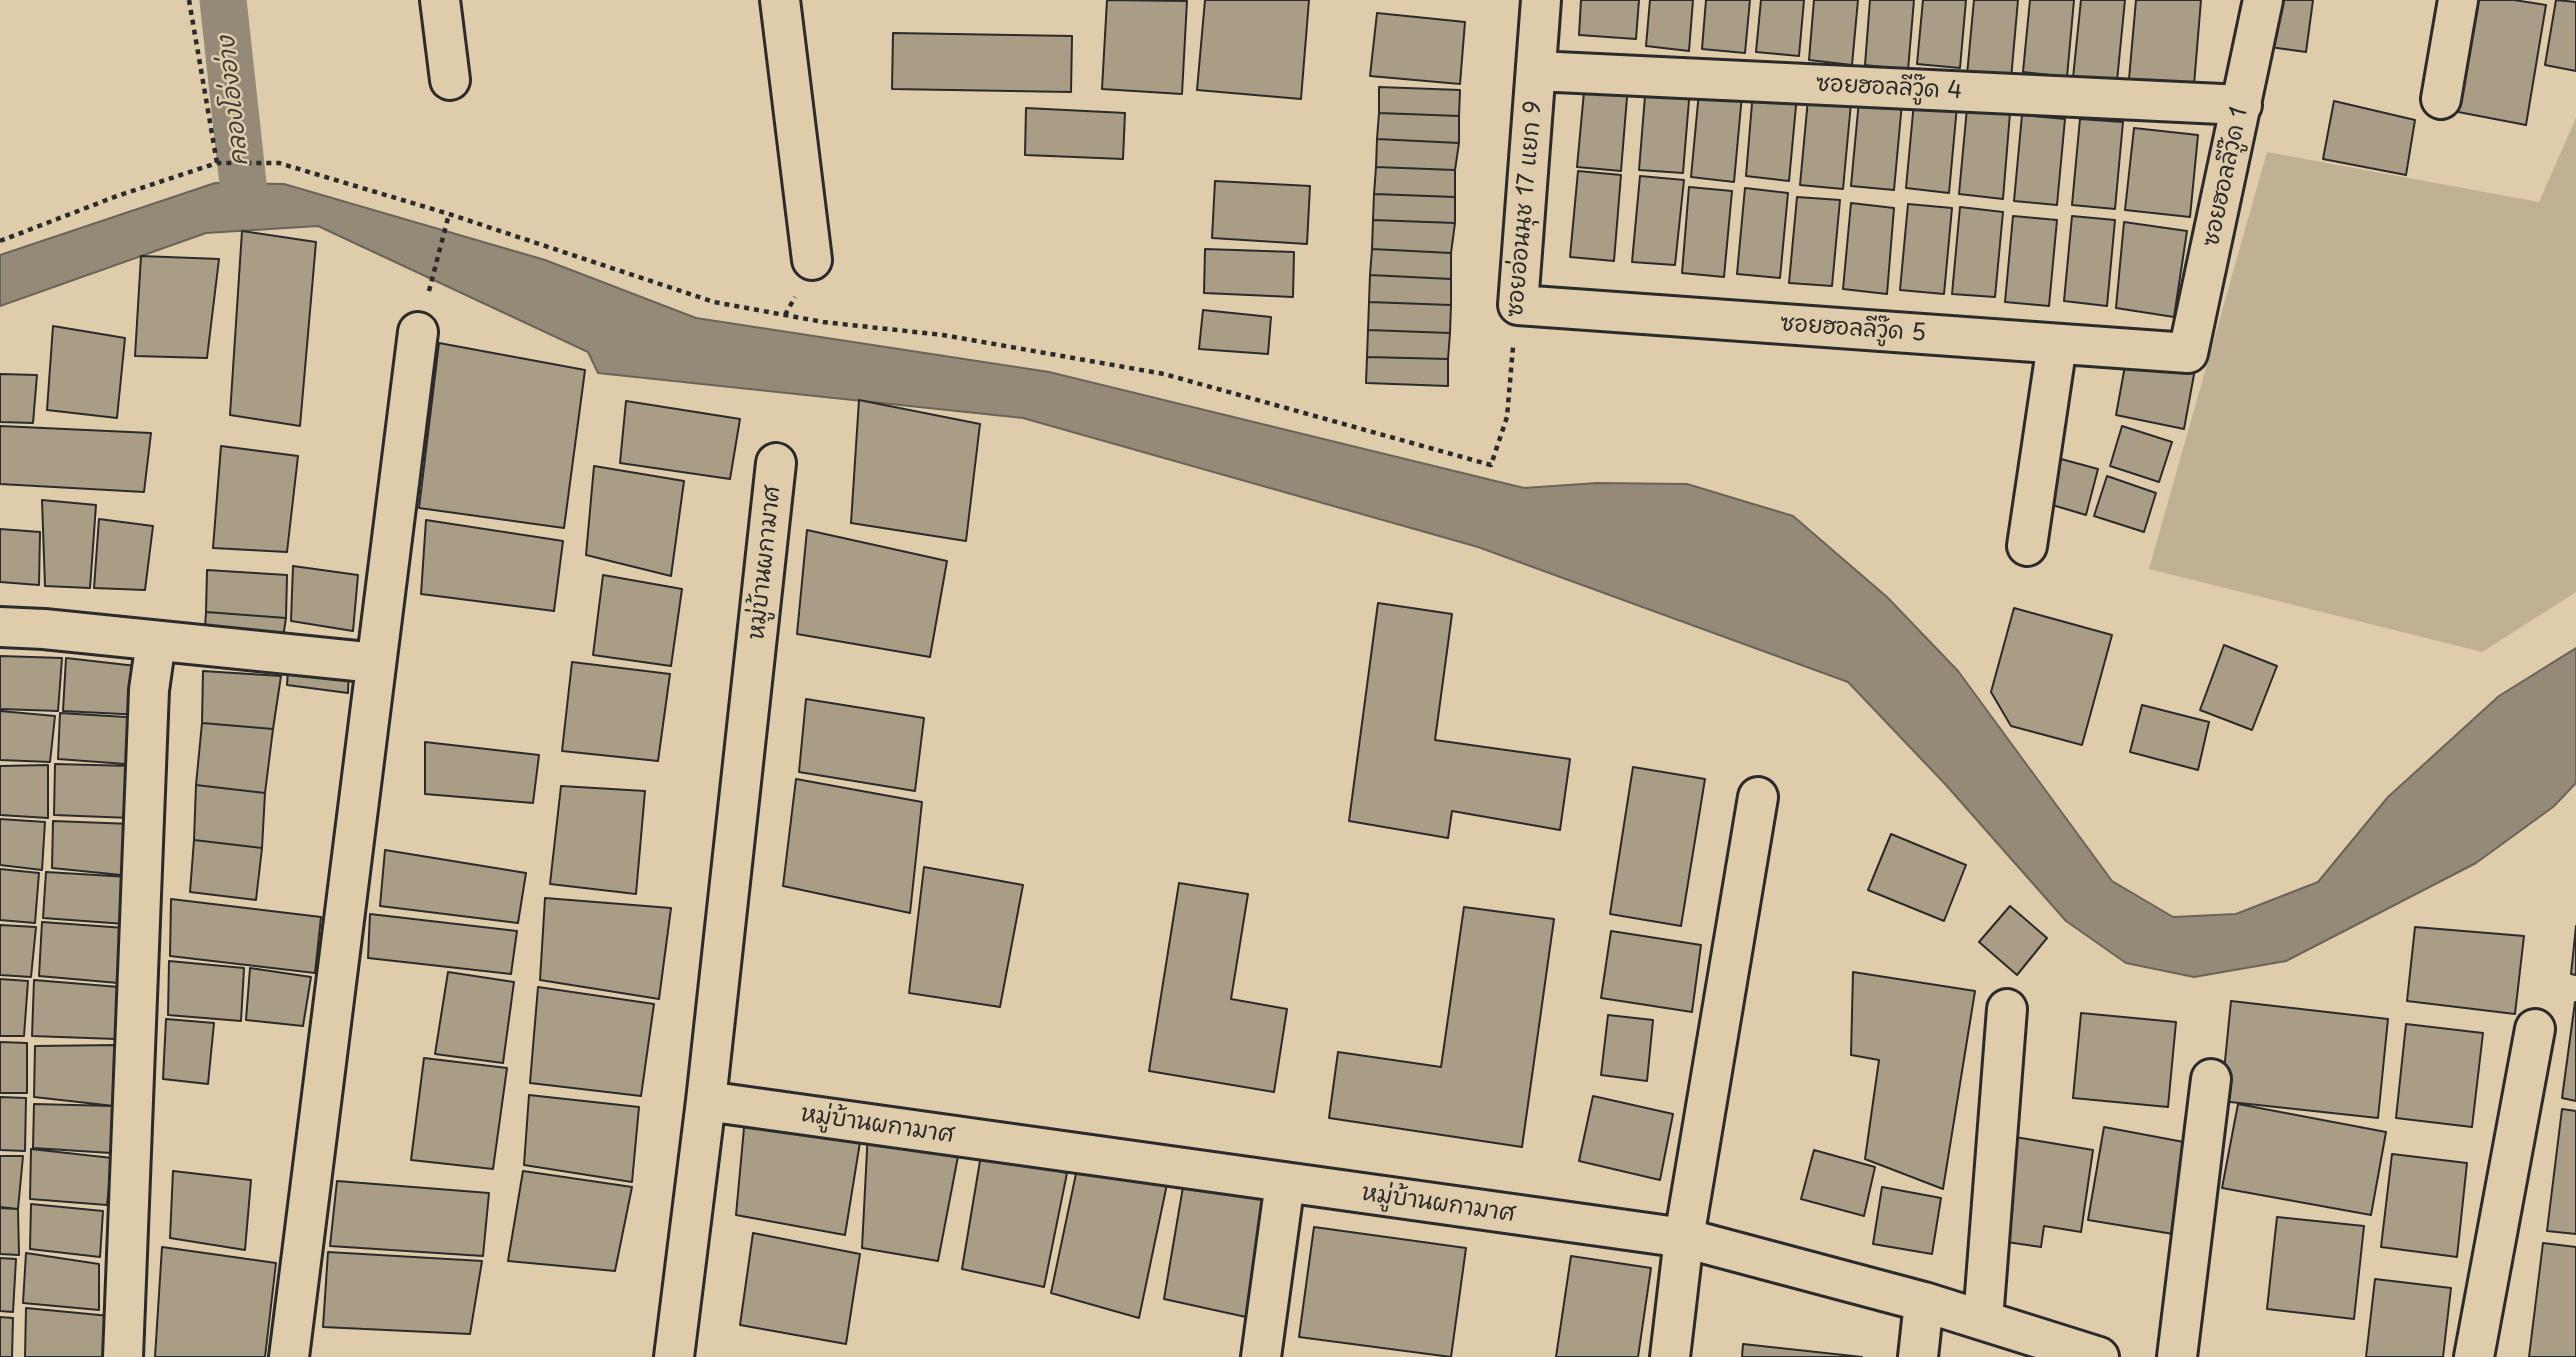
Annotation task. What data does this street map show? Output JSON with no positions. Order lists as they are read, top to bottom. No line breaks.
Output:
{"streets":{"street":["ซอยฮอลลีวู๊ด 4","ซอยฮอลลีวู๊ด 1","ซอยอ่อนนุช 17 แยก 9","ซอยฮอลลีวู๊ด 5","หมู่บ้านผกามาศ"]},"crossings":[["ซอยฮอลลีวู๊ด 4","ซอยฮอลลีวู๊ด 1"],["ซอยฮอลลีวู๊ด 4","ซอยอ่อนนุช 17 แยก 9"],["ซอยฮอลลีวู๊ด 1","ซอยฮอลลีวู๊ด 5"],["ซอยอ่อนนุช 17 แยก 9","ซอยฮอลลีวู๊ด 5"]],"water":["คลองโอ่งอ่าง"]}
